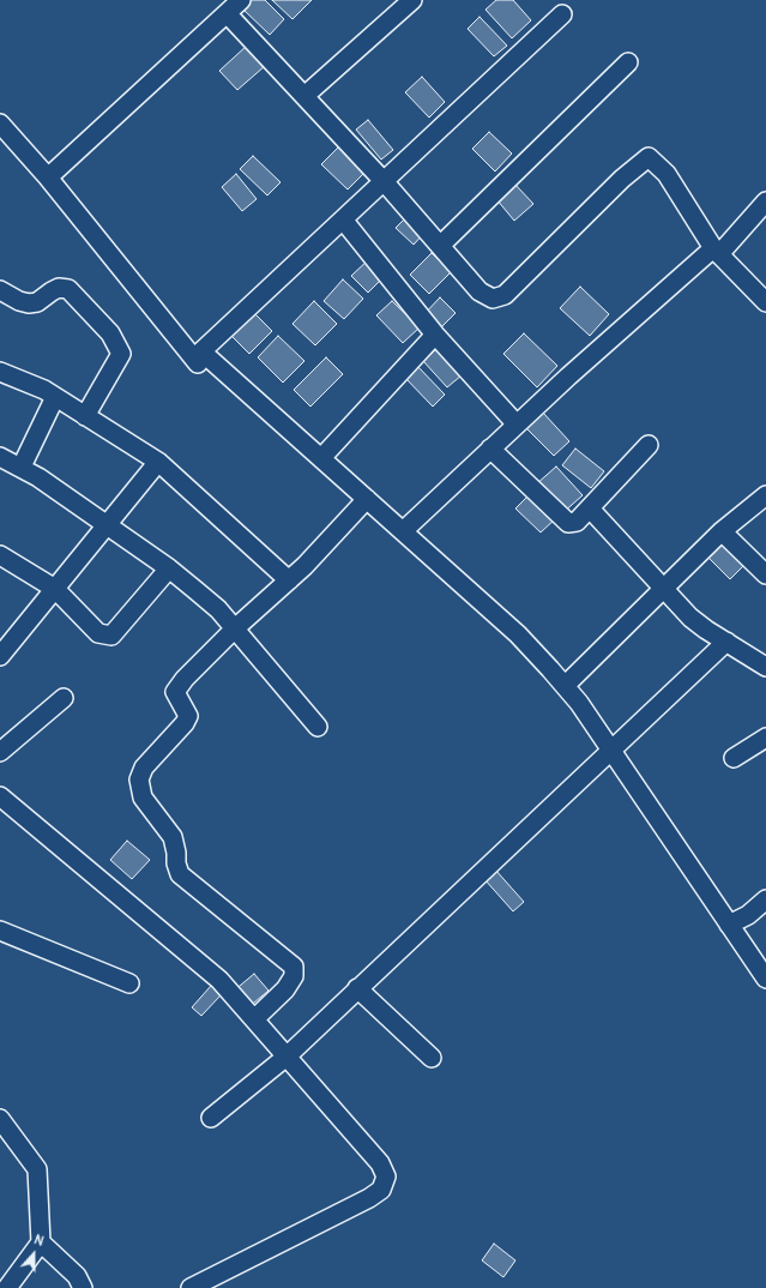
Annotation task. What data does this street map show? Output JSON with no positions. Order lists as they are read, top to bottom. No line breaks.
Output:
{"north":"top"}
